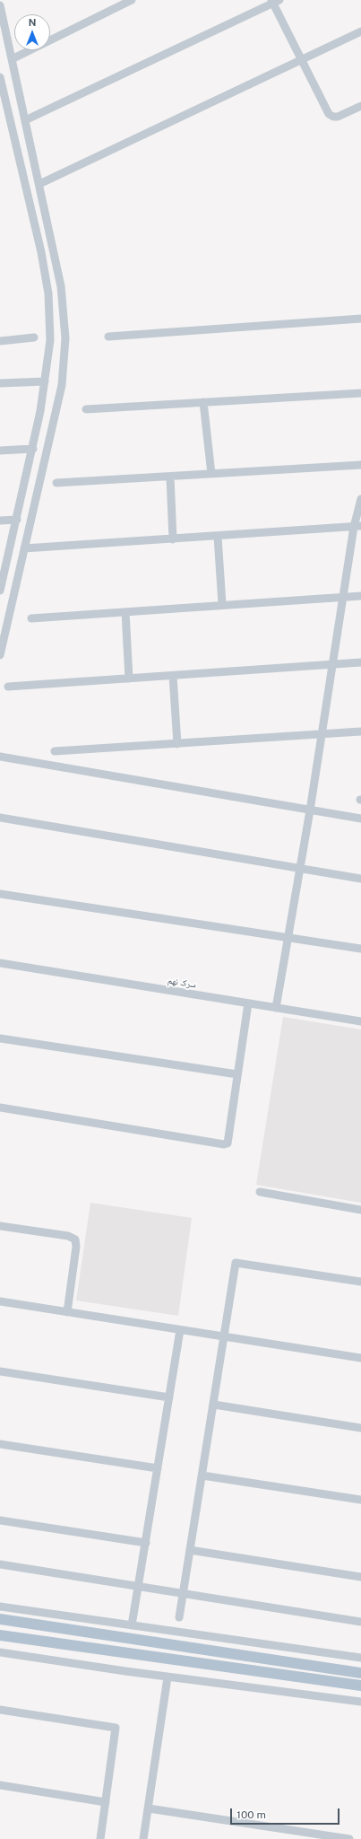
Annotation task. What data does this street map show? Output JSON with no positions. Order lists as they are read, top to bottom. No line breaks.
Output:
{"streets":{"street":["سرک نهم"]},"scale_bar":"100 m","north":"top"}
